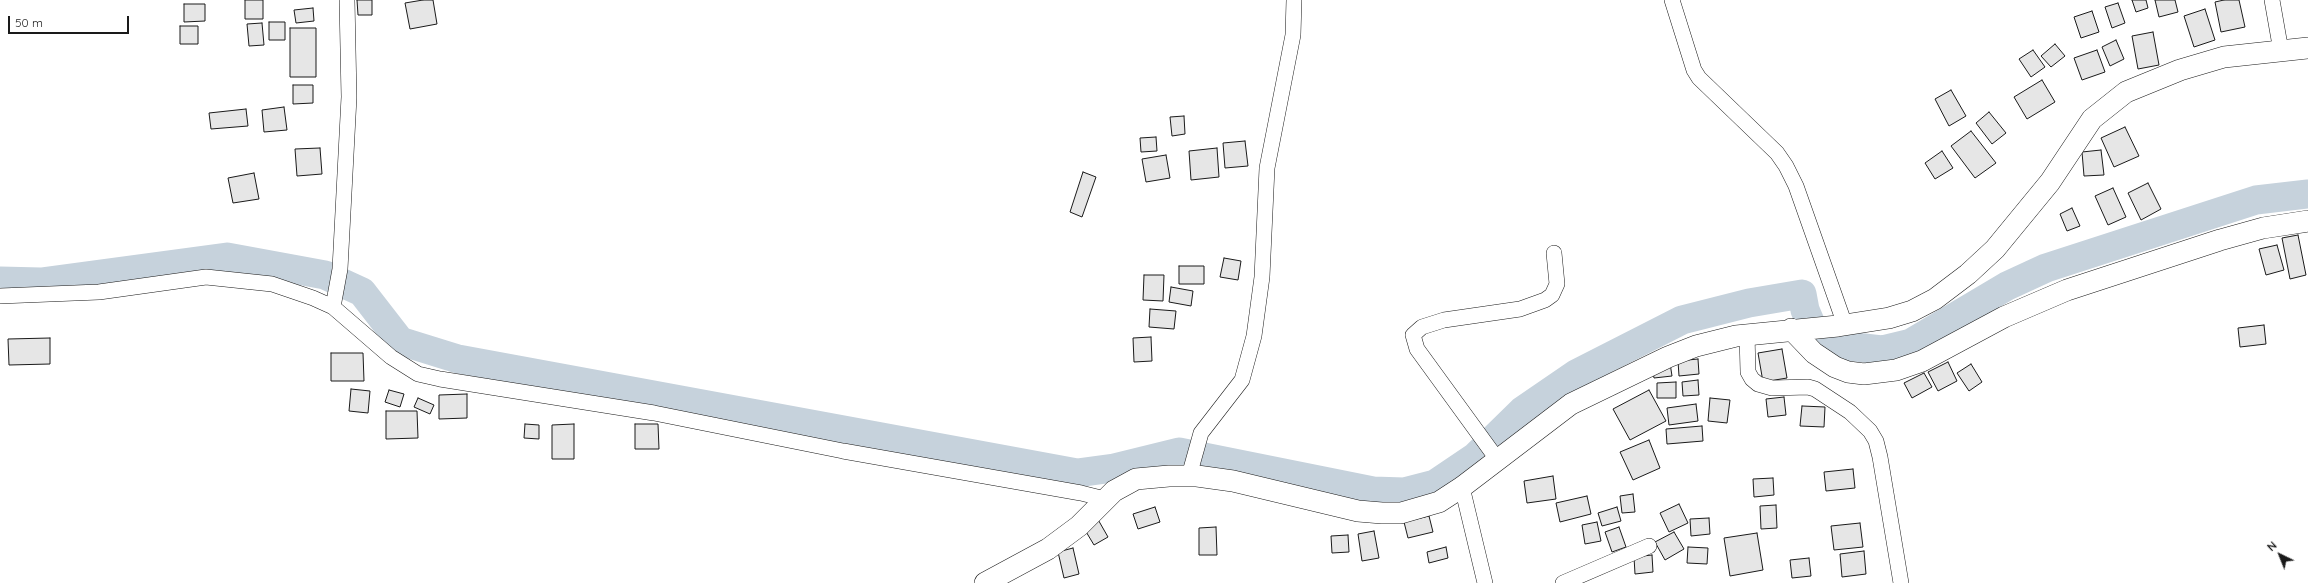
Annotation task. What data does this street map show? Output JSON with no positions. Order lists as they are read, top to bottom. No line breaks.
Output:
{"scale_bar":"50 m","north":"top left"}
